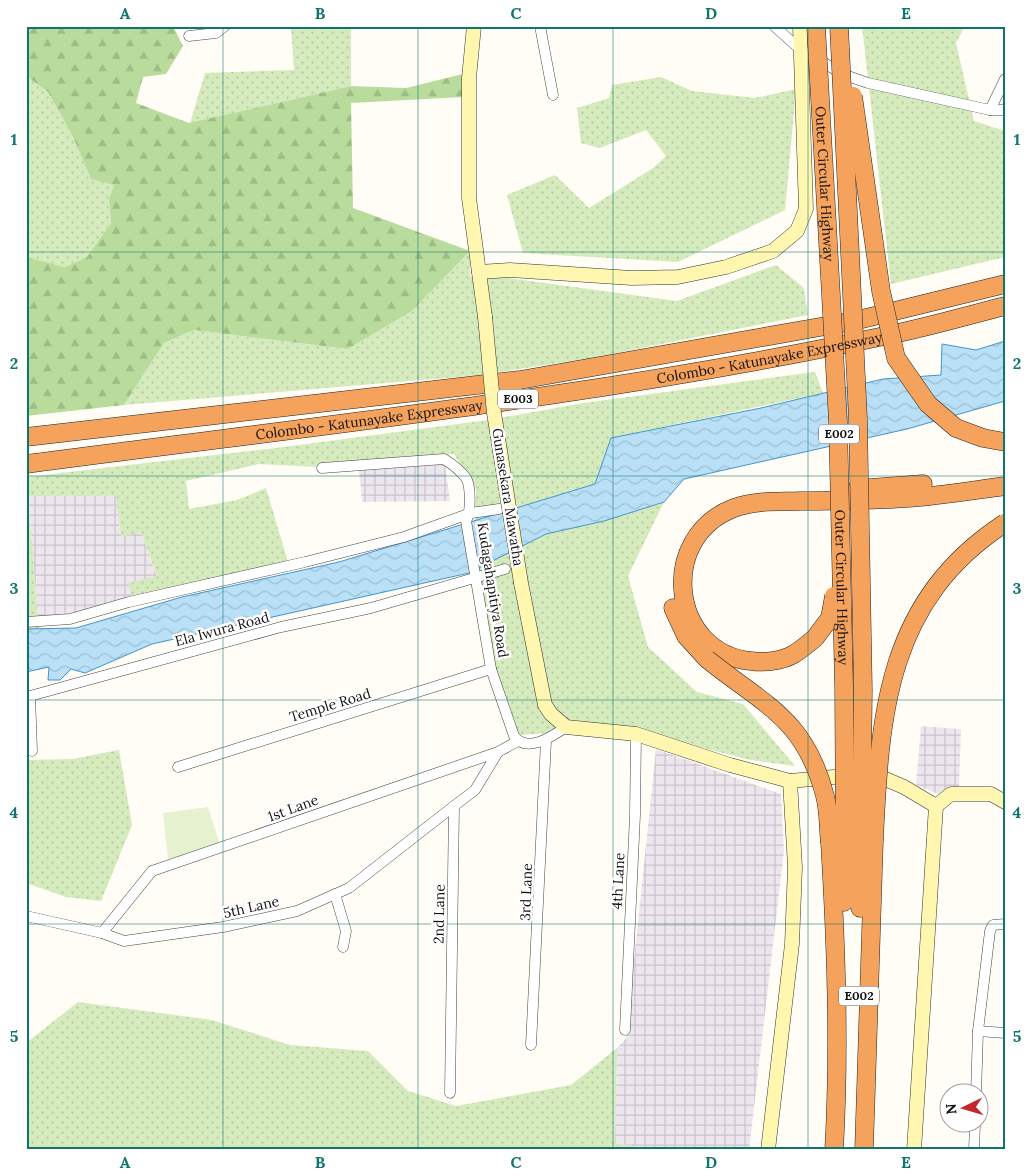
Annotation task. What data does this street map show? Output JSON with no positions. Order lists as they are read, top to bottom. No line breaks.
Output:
{"streets":{"highway":["Outer Circular Highway","Colombo - Katunayake Expressway","E003","E002"],"street":["Gunasekara Mawatha","Kudagahapitiya Road","Ela Iwura Road","Temple Road","1st Lane","4th Lane","3rd Lane","5th Lane","2nd Lane"]},"crossings":[["Kudagahapitiya Road","Ela Iwura Road"],["Kudagahapitiya Road","Temple Road"],["Kudagahapitiya Road","1st Lane"],["1st Lane","5th Lane"],["5th Lane","2nd Lane"]],"north":"left","grid":{"columns":["A","B","C","D","E"],"rows":["1","2","3","4","5"]}}
